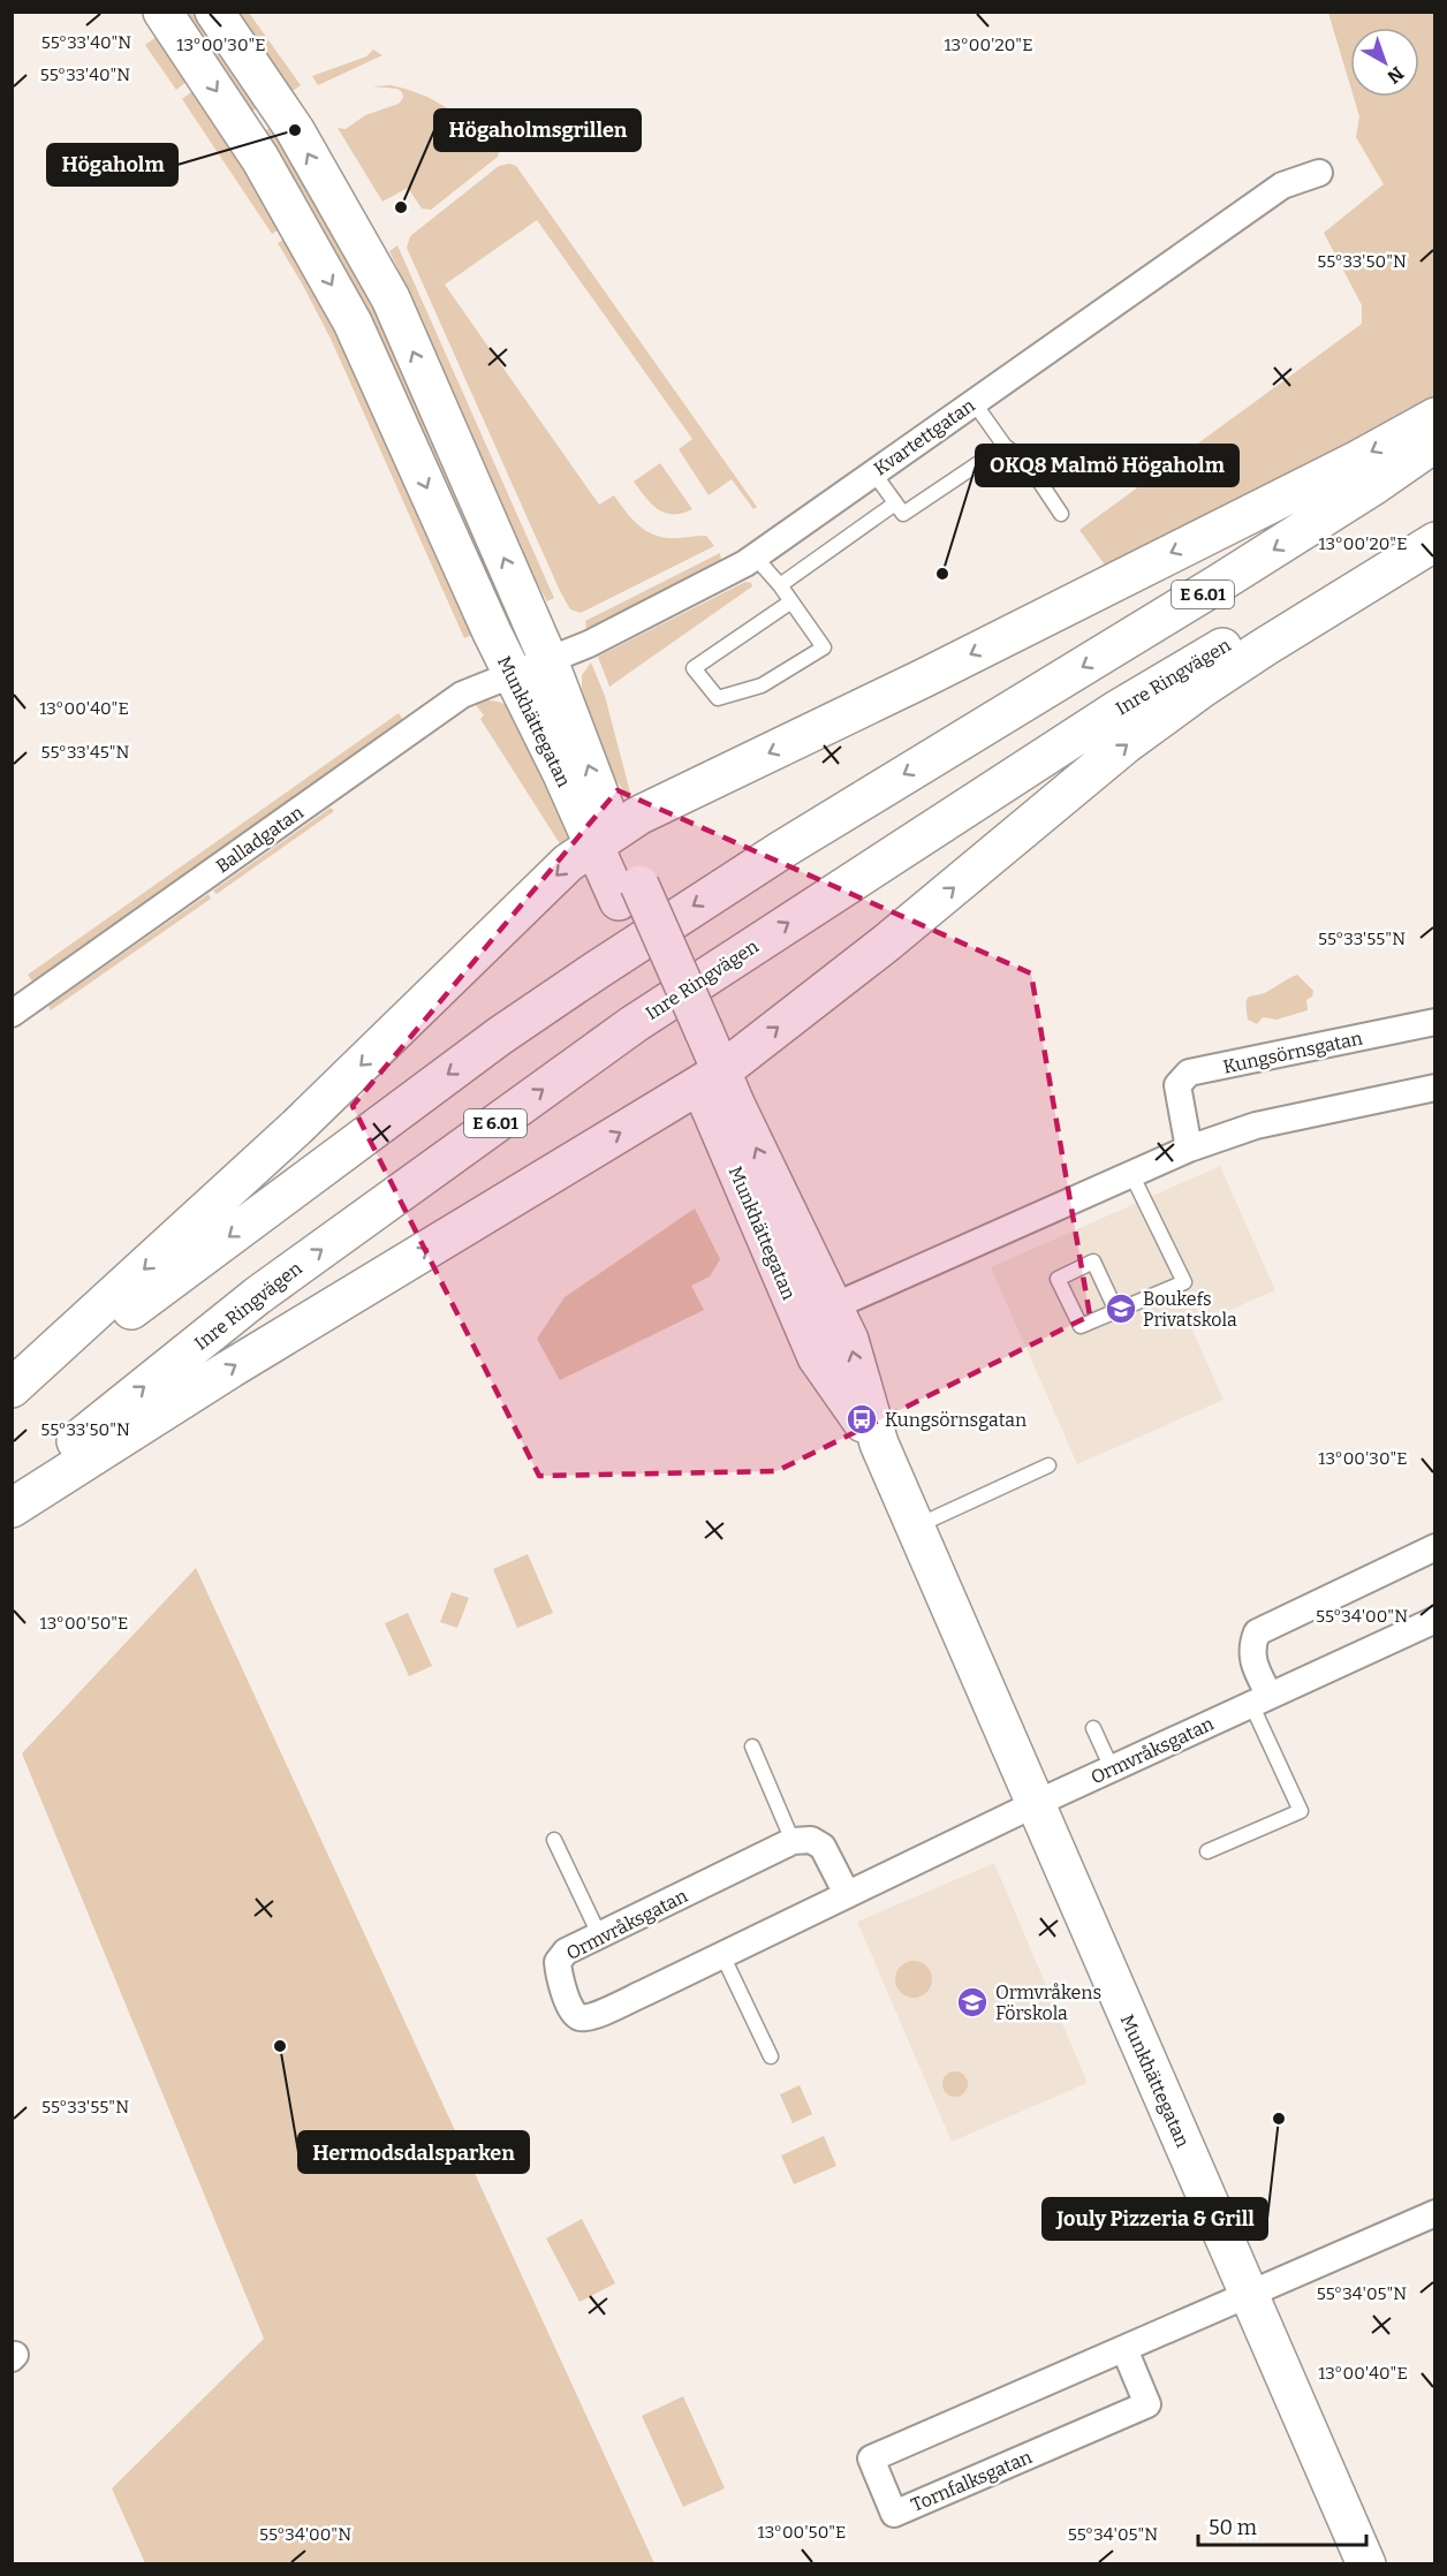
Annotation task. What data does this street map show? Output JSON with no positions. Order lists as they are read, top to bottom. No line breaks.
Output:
{"streets":{"main road":["E 6.01","Inre Ringvägen","Munkhättegatan"],"street":["Kvartettgatan","Balladgatan","Kungsörnsgatan","Ormvråksgatan","Tornfalksgatan"]},"crossings":[["Kvartettgatan","Munkhättegatan"],["Kvartettgatan","Balladgatan"],["Munkhättegatan","Balladgatan"],["Munkhättegatan","Ormvråksgatan"],["Munkhättegatan","Tornfalksgatan"]],"places":{"other":["Högaholm","Högaholmsgrillen","OKQ8 Malmö Högaholm","Hermodsdalsparken","Jouly Pizzeria & Grill"],"school or university":["Boukefs Privatskola","Ormvråkens Förskola"],"bus stop":["Kungsörnsgatan"]},"scale_bar":"50 m","north":"bottom right","coordinates":["55°33'40\"N","13°00'20\"E","13°00'30\"E","55°33'50\"N","13°00'40\"E","55°33'45\"N","55°33'55\"N","55°34'00\"N","13°00'50\"E","55°34'05\"N"]}
